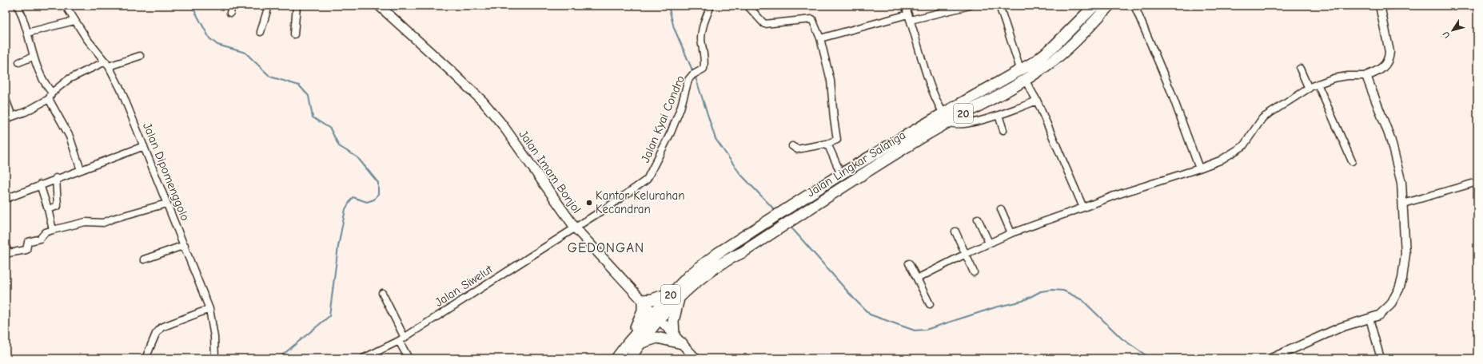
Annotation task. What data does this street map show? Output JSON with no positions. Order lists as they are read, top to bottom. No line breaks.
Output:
{"streets":{"highway":["20","Jalan Lingkar Salatiga"],"main road":["Jalan Imam Bonjol"],"street":["Jalan Kyai Condro","Jalan Dipomenggolo","Jalan Siwelut"]},"crossings":[["Jalan Kyai Condro","Jalan Imam Bonjol"],["Jalan Kyai Condro","Jalan Siwelut"],["Jalan Lingkar Salatiga","Jalan Imam Bonjol"],["Jalan Imam Bonjol","Jalan Siwelut"]],"districts":["GEDONGAN"],"places":["Kantor Kelurahan Kecandran"],"north":"bottom left"}
